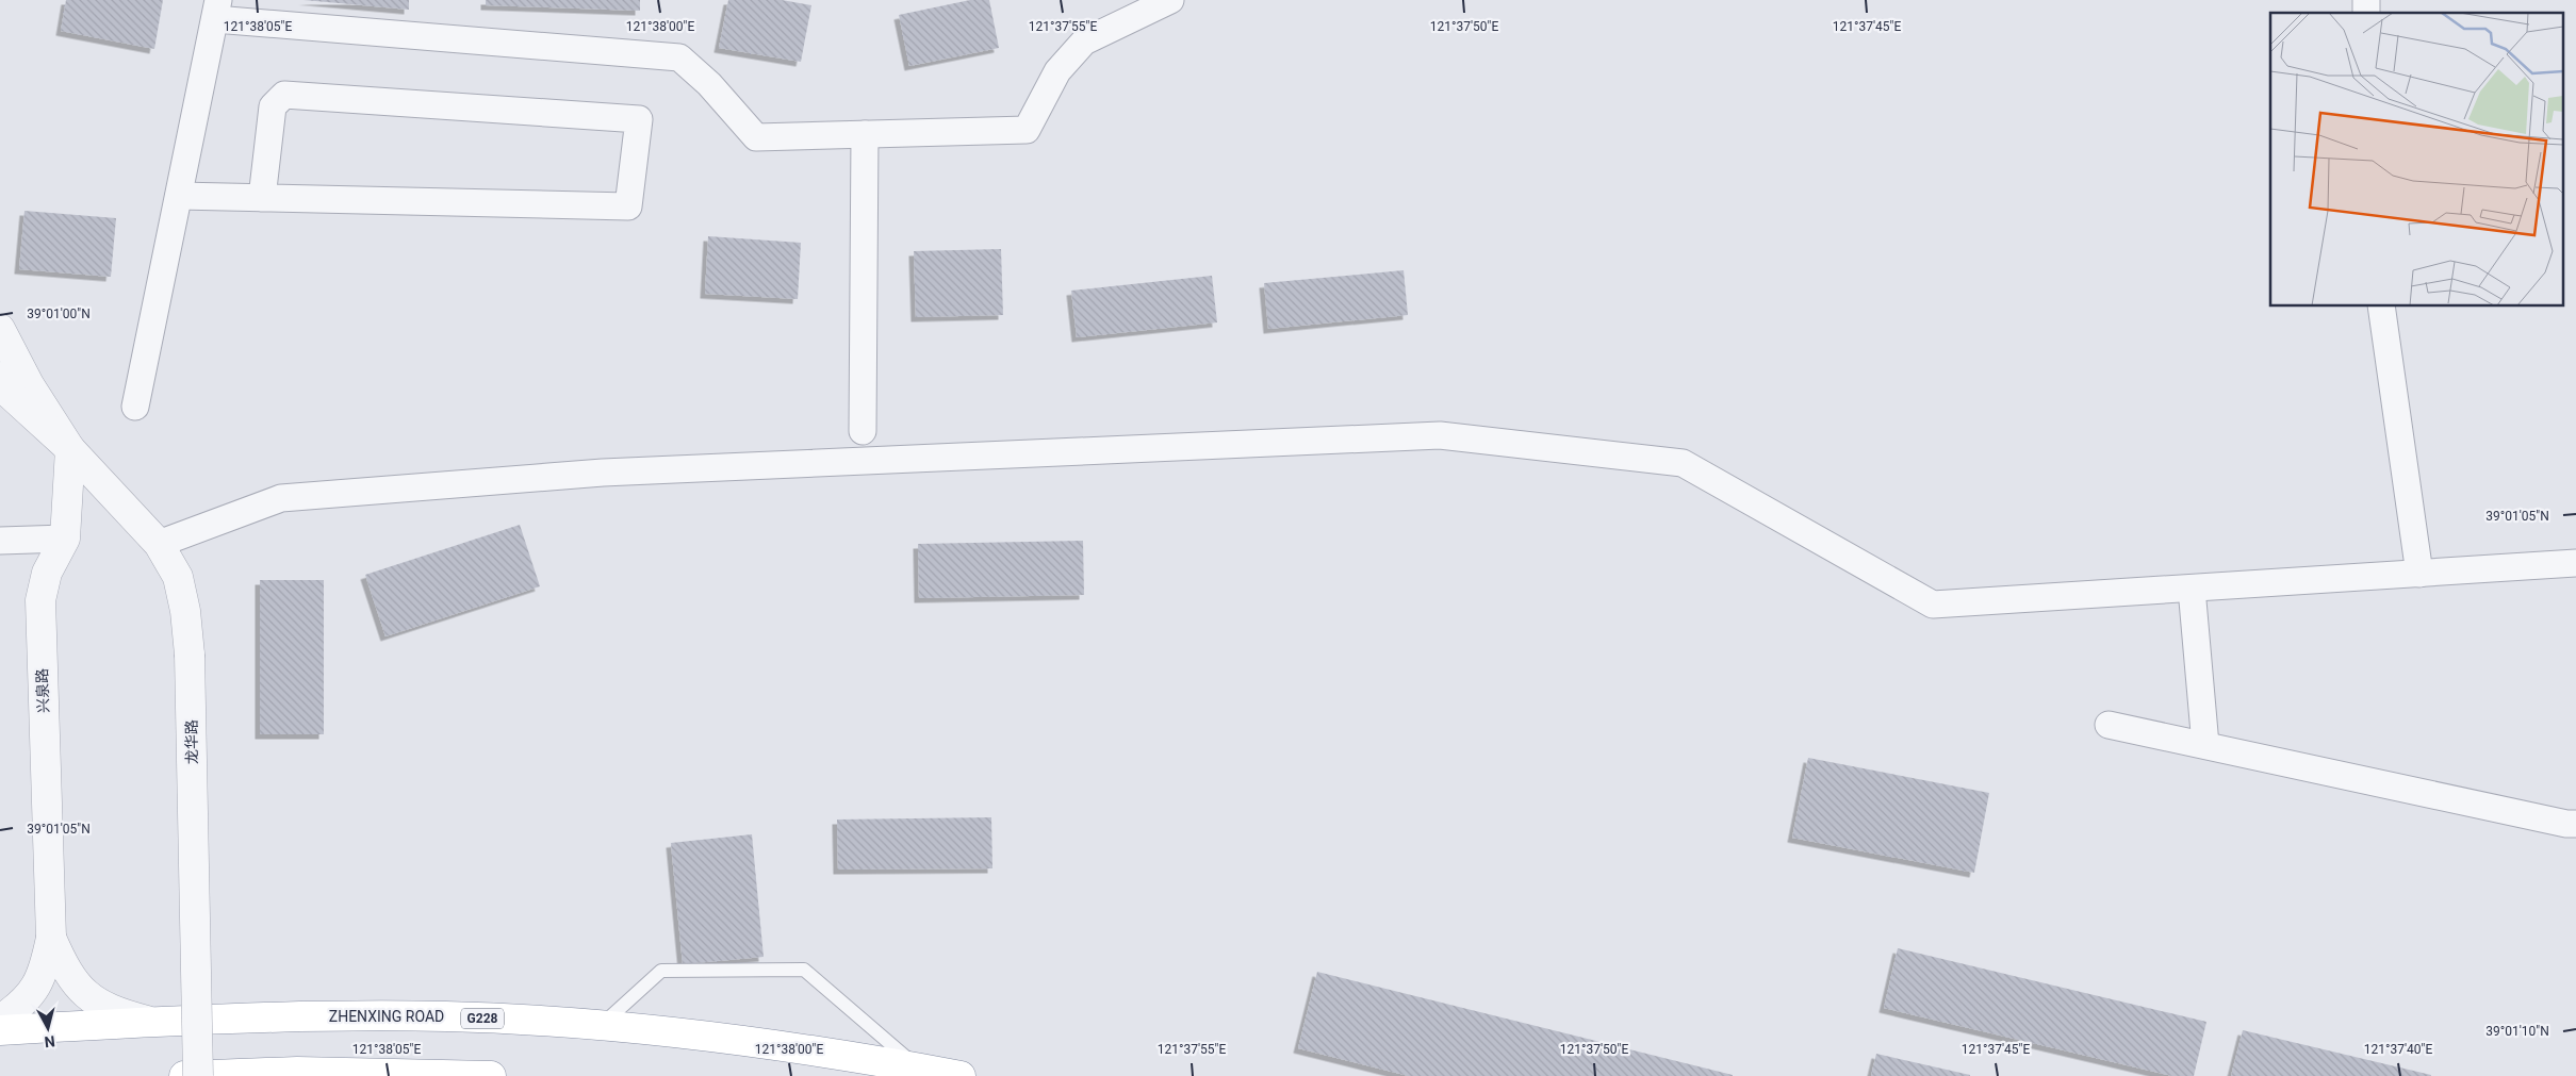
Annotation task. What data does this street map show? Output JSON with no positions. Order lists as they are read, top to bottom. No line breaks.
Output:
{"streets":{"highway":["ZHENXING ROAD","G228"],"street":["兴泉路","龙华路"]},"crossings":[["兴泉路","龙华路"]],"north":"bottom","coordinates":["121°38'05\"E","121°38'00\"E","121°37'55\"E","121°37'50\"E","121°37'45\"E","39°01'00\"N","39°01'05\"N","39°01'10\"N","121°37'40\"E"]}
